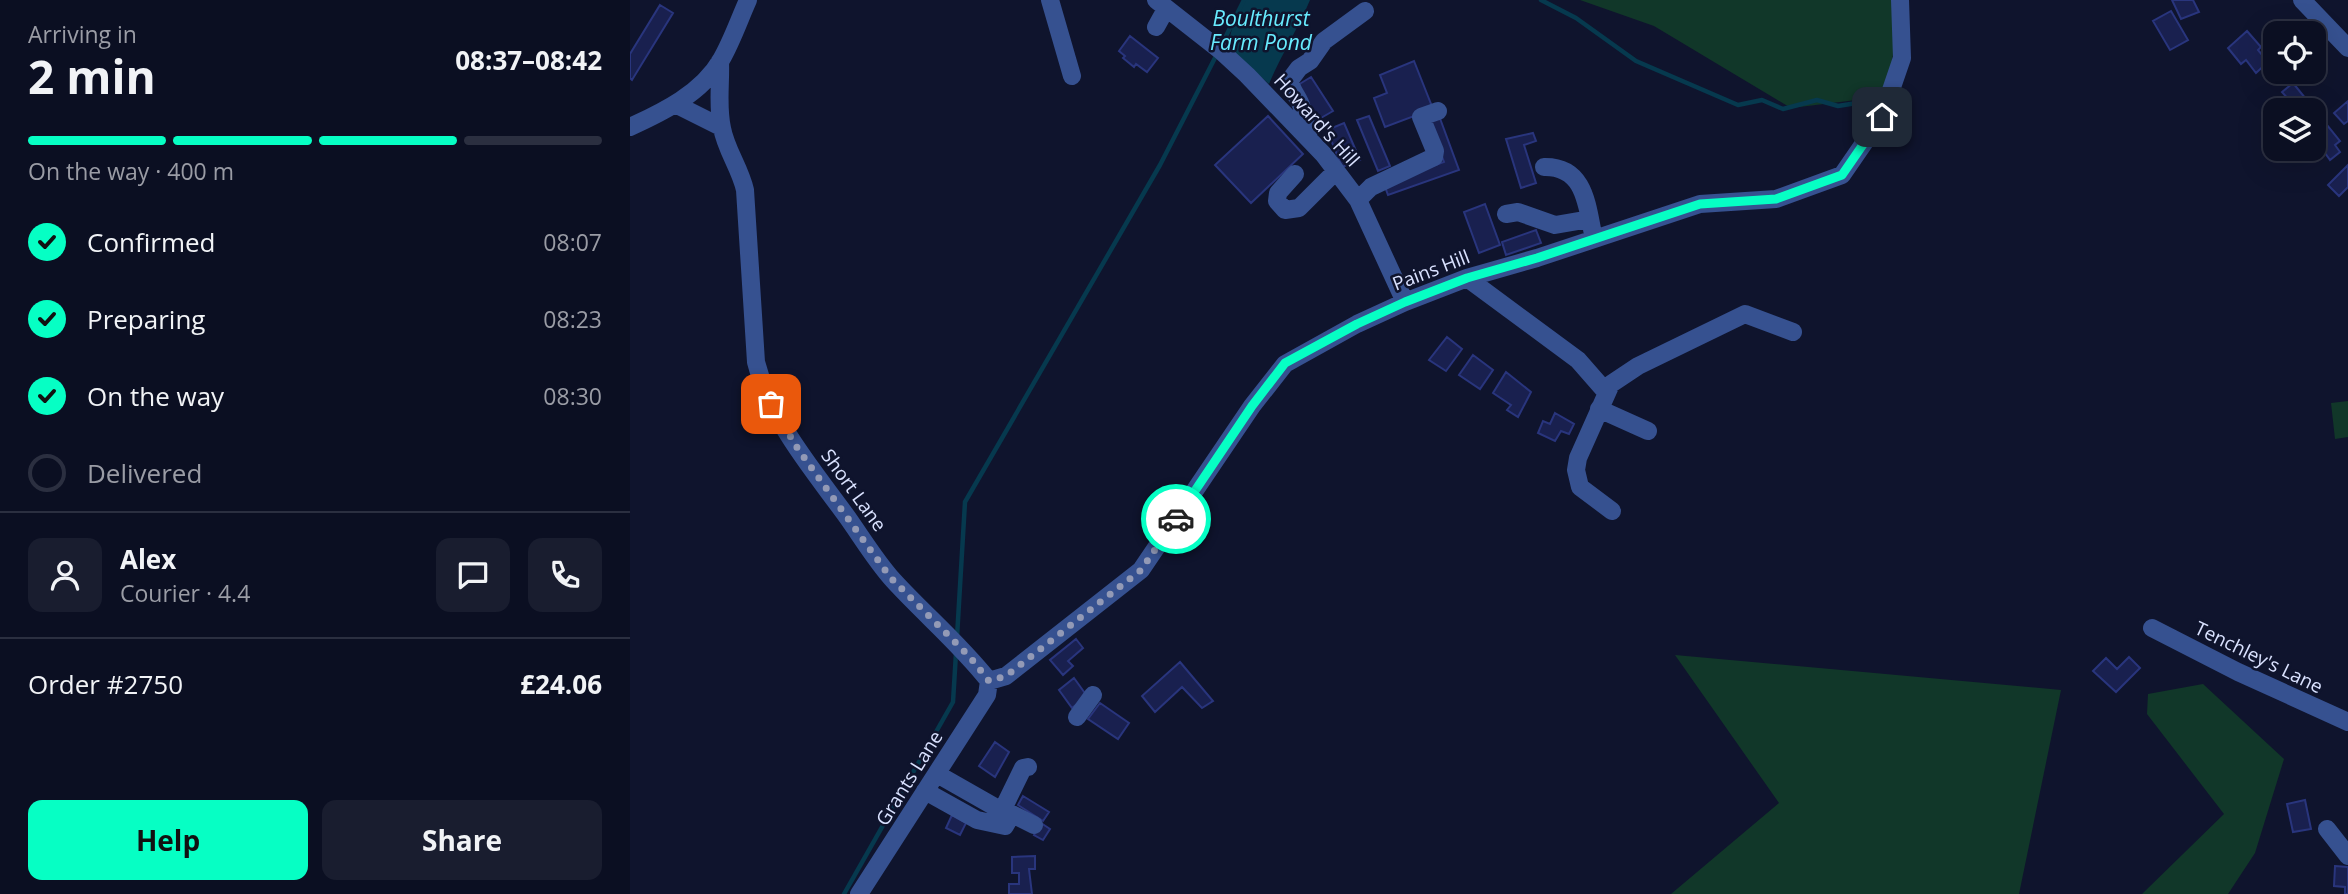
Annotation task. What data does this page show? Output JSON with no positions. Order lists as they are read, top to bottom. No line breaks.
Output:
{"streets":{"street":["Howard's Hill","Pains Hill","Short Lane","Tenchley's Lane","Grants Lane"]},"crossings":[["Howard's Hill","Pains Hill"],["Pains Hill","Short Lane"],["Pains Hill","Grants Lane"],["Short Lane","Grants Lane"]],"water":["Boulthurst Farm Pond"],"page":{"heading":["2 min","Arriving in","08:37–08:42"],"panel":["Alex","Courier · 4.4","Order #2750","£24.06"],"bar":"On the way · 400 m","list":[["Confirmed","08:07"],["Preparing","08:23"],["On the way","08:30"],"Delivered"],"buttons":["Help","Share"]}}
